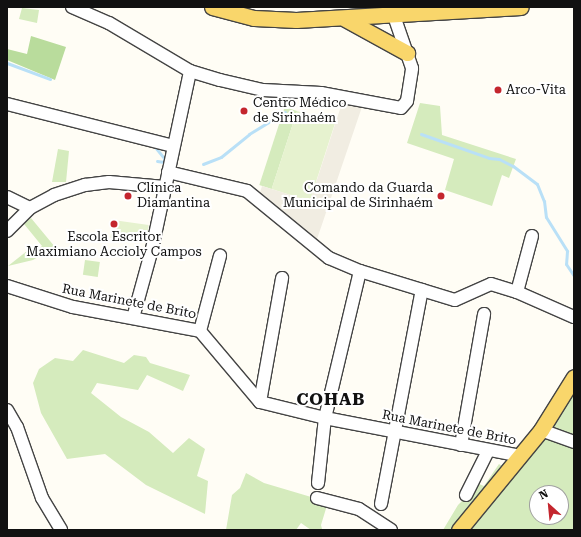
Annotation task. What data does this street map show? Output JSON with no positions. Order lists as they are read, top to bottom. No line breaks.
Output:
{"streets":{"street":["Rua Marinete de Brito"]},"districts":["COHAB"],"places":["Arco-Vita","Centro Médico de Sirinhaém","Clínica Diamantina","Comando da Guarda Municipal de Sirinhaém","Escola Escritor Maximiano Accioly Campos"],"north":"top left"}
